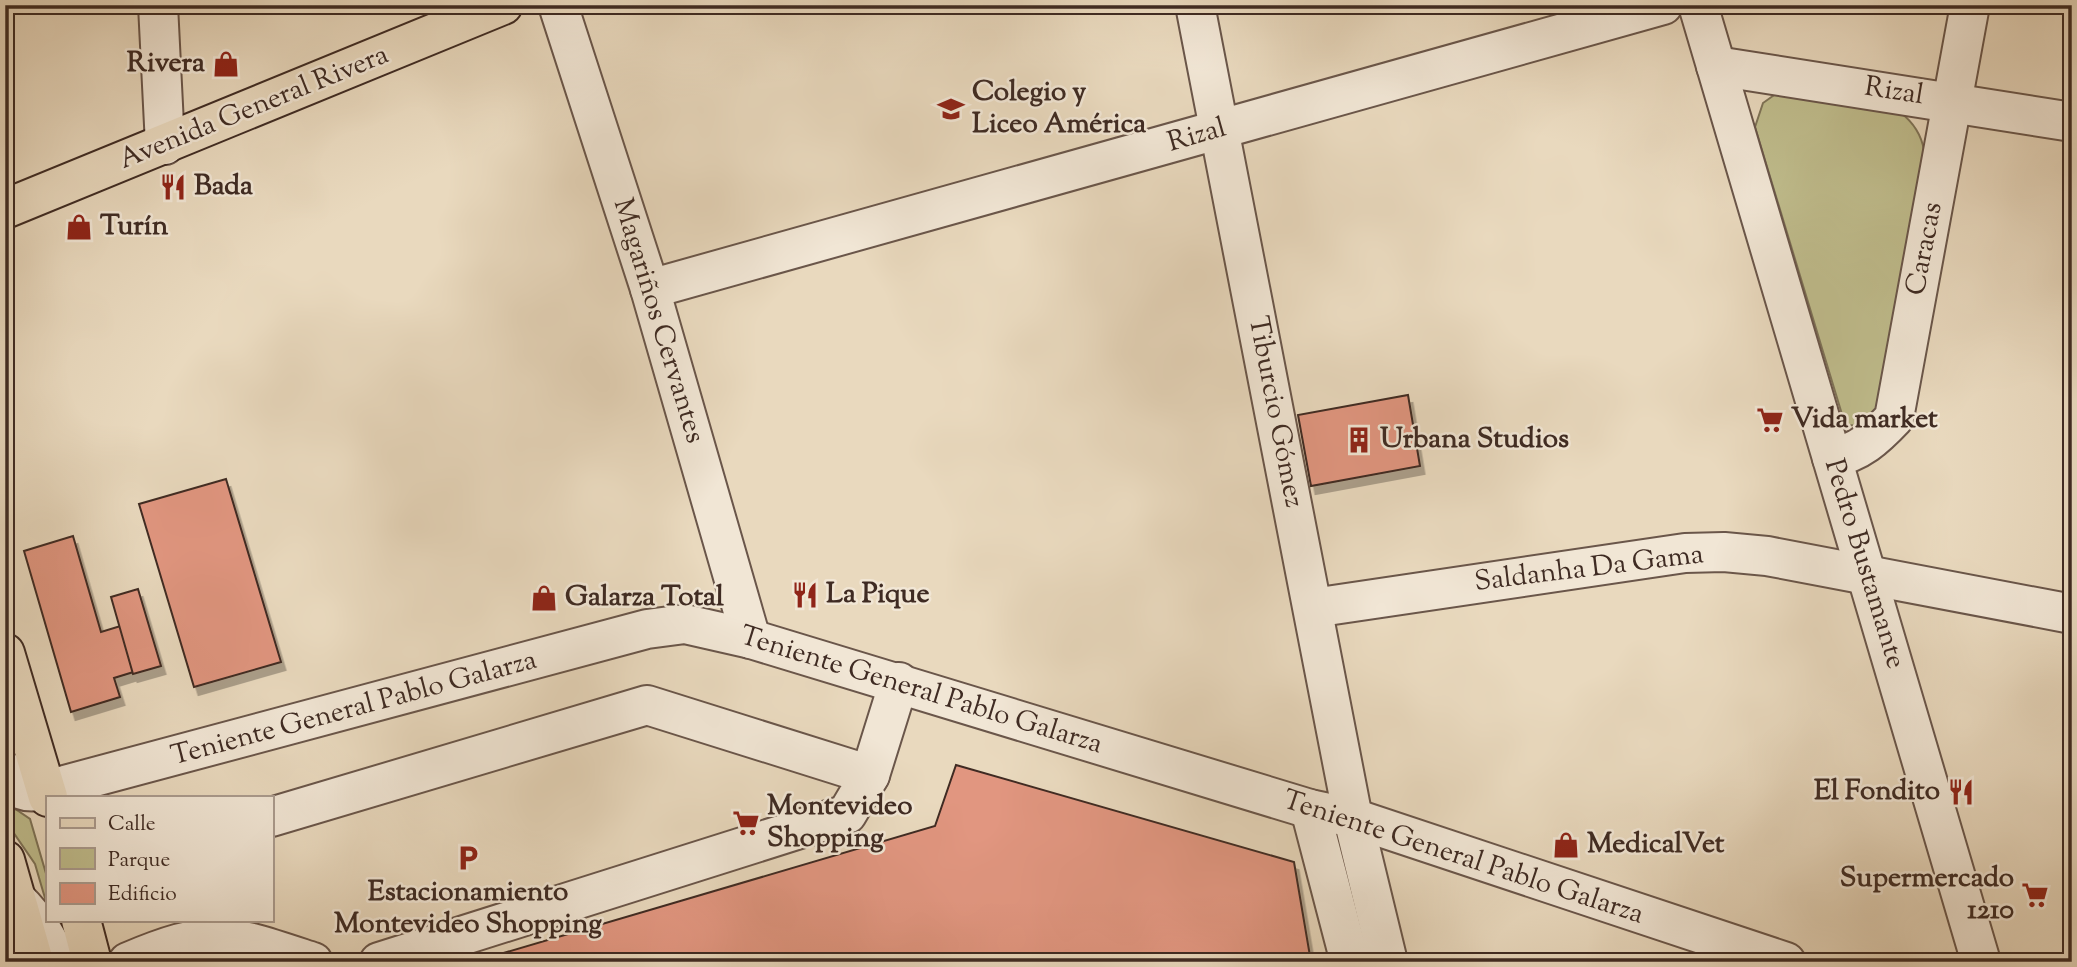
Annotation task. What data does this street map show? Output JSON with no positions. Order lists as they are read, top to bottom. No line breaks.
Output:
{"streets":{"main road":["Avenida General Rivera"],"street":["Rizal","Caracas","Magariños Cervantes","Tiburcio Gómez","Pedro Bustamante","Saldanha Da Gama","Teniente General Pablo Galarza"]},"crossings":[["Rizal","Caracas"],["Rizal","Magariños Cervantes"],["Rizal","Tiburcio Gómez"],["Rizal","Pedro Bustamante"],["Caracas","Pedro Bustamante"],["Magariños Cervantes","Teniente General Pablo Galarza"],["Tiburcio Gómez","Saldanha Da Gama"],["Tiburcio Gómez","Teniente General Pablo Galarza"],["Pedro Bustamante","Saldanha Da Gama"]],"places":{"shop":["Rivera","Turín","Galarza Total","MedicalVet"],"school or university":["Colegio y Liceo América"],"restaurant":["Bada","La Pique","El Fondito"],"supermarket":["Vida market","Montevideo Shopping","Supermercado 1210"],"building":["Urbana Studios"],"parking":["Estacionamiento Montevideo Shopping"]},"legend":["Calle","Parque","Edificio"]}
